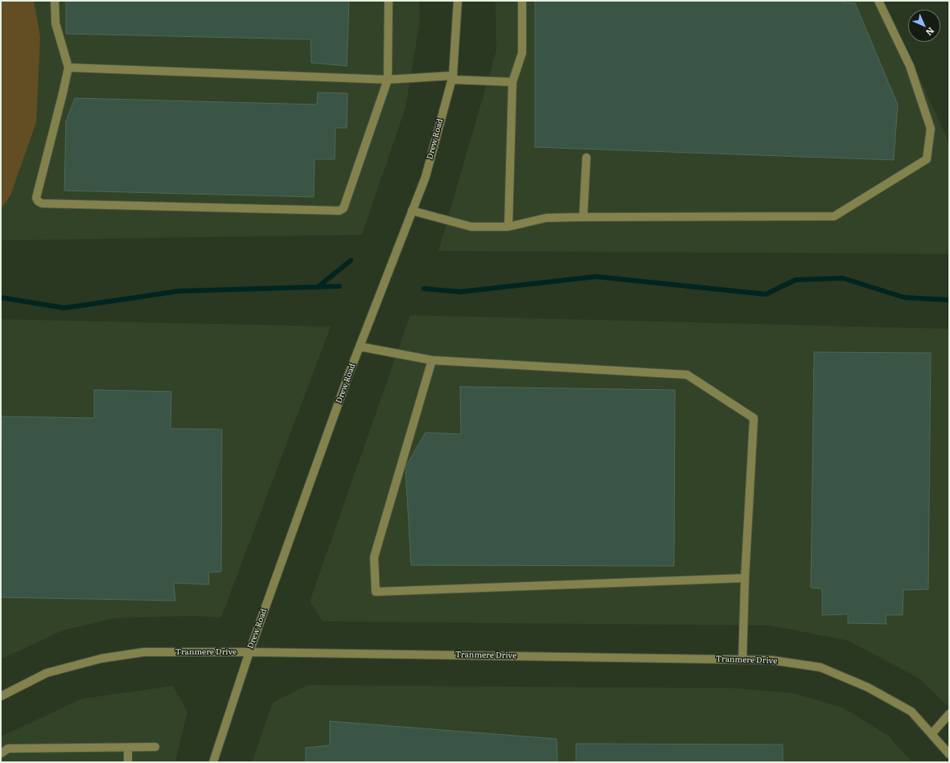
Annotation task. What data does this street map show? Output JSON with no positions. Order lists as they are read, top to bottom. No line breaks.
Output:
{"streets":{"street":["Drew Road","Tranmere Drive"]},"crossings":[["Drew Road","Tranmere Drive"]],"north":"bottom right"}
